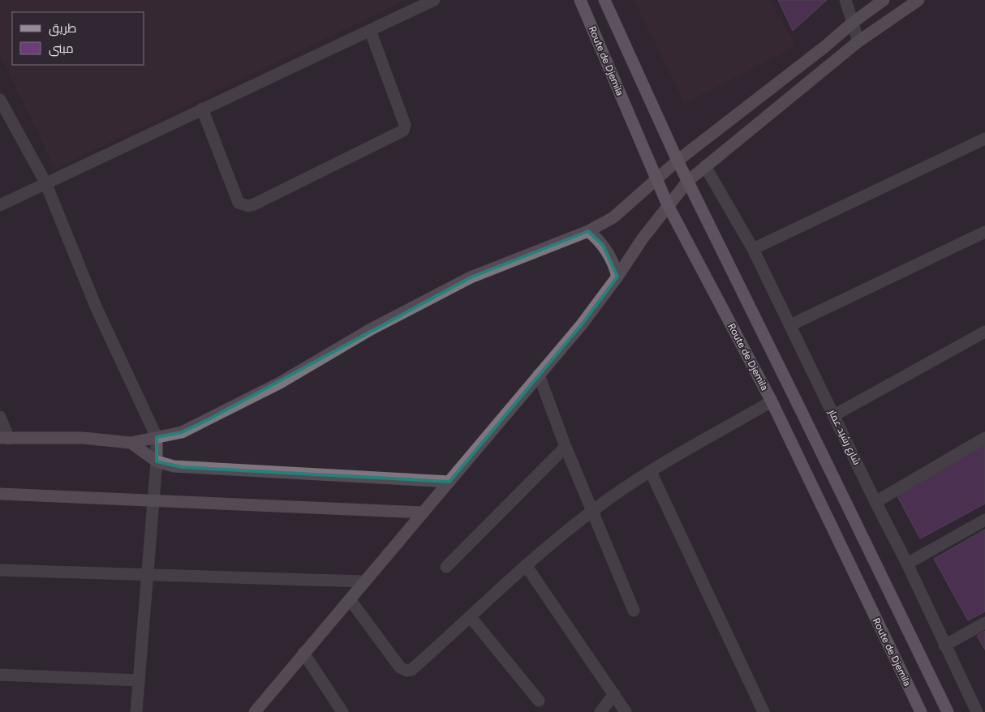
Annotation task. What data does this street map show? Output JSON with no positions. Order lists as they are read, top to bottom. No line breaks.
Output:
{"streets":{"main road":["Route de Djemila"],"street":["شارع رشيد عمار"]},"legend":["طريق","مبنى"]}
